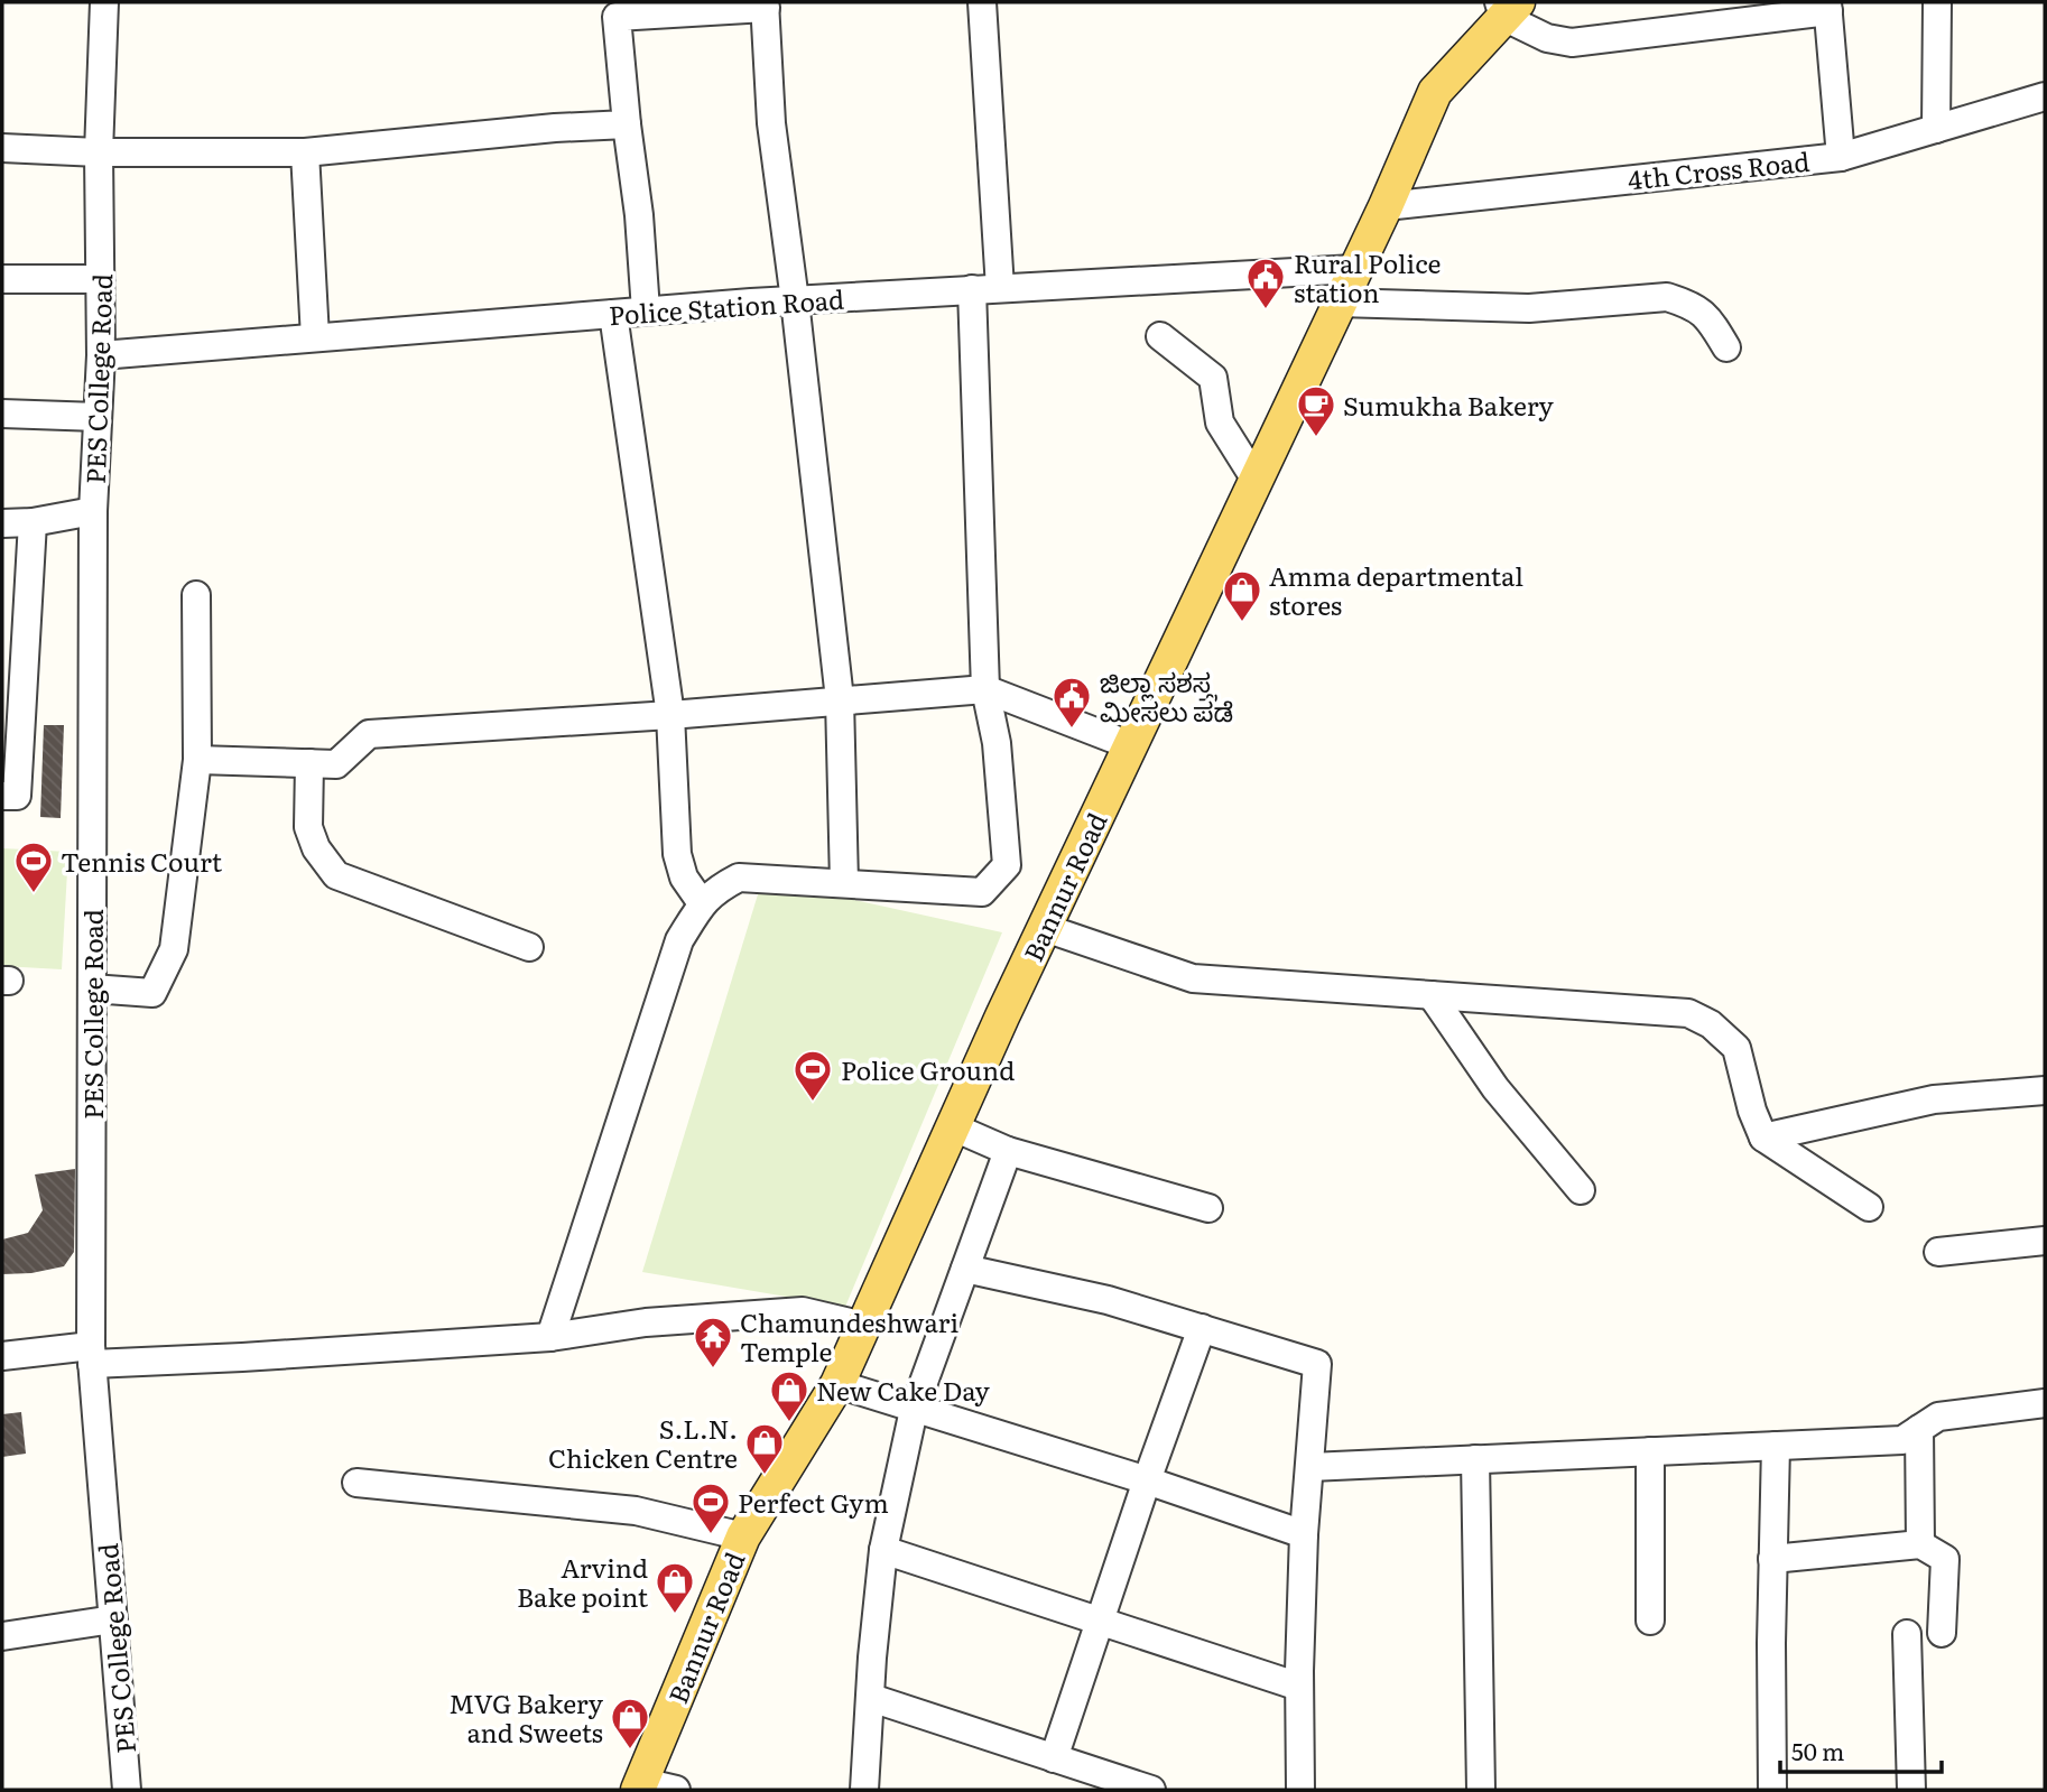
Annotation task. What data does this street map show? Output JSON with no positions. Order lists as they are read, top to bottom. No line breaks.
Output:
{"streets":{"main road":["Bannur Road"],"street":["4th Cross Road","Police Station Road","PES College Road"]},"crossings":[["4th Cross Road","Bannur Road"],["Police Station Road","PES College Road"],["Police Station Road","Bannur Road"]],"places":{"public building":["Rural Police station","ಜಿಲ್ಲಾ ಸಶಸ್ತ್ರ ಮೀಸಲು ಪಡೆ"],"cafe":["Sumukha Bakery"],"shop":["Amma departmental stores","New Cake Day","S.L.N. Chicken Centre","Arvind Bake point","MVG Bakery and Sweets"],"sports":["Tennis Court","Police Ground","Perfect Gym"],"temple":["Chamundeshwari Temple"]},"scale_bar":"50 m"}
